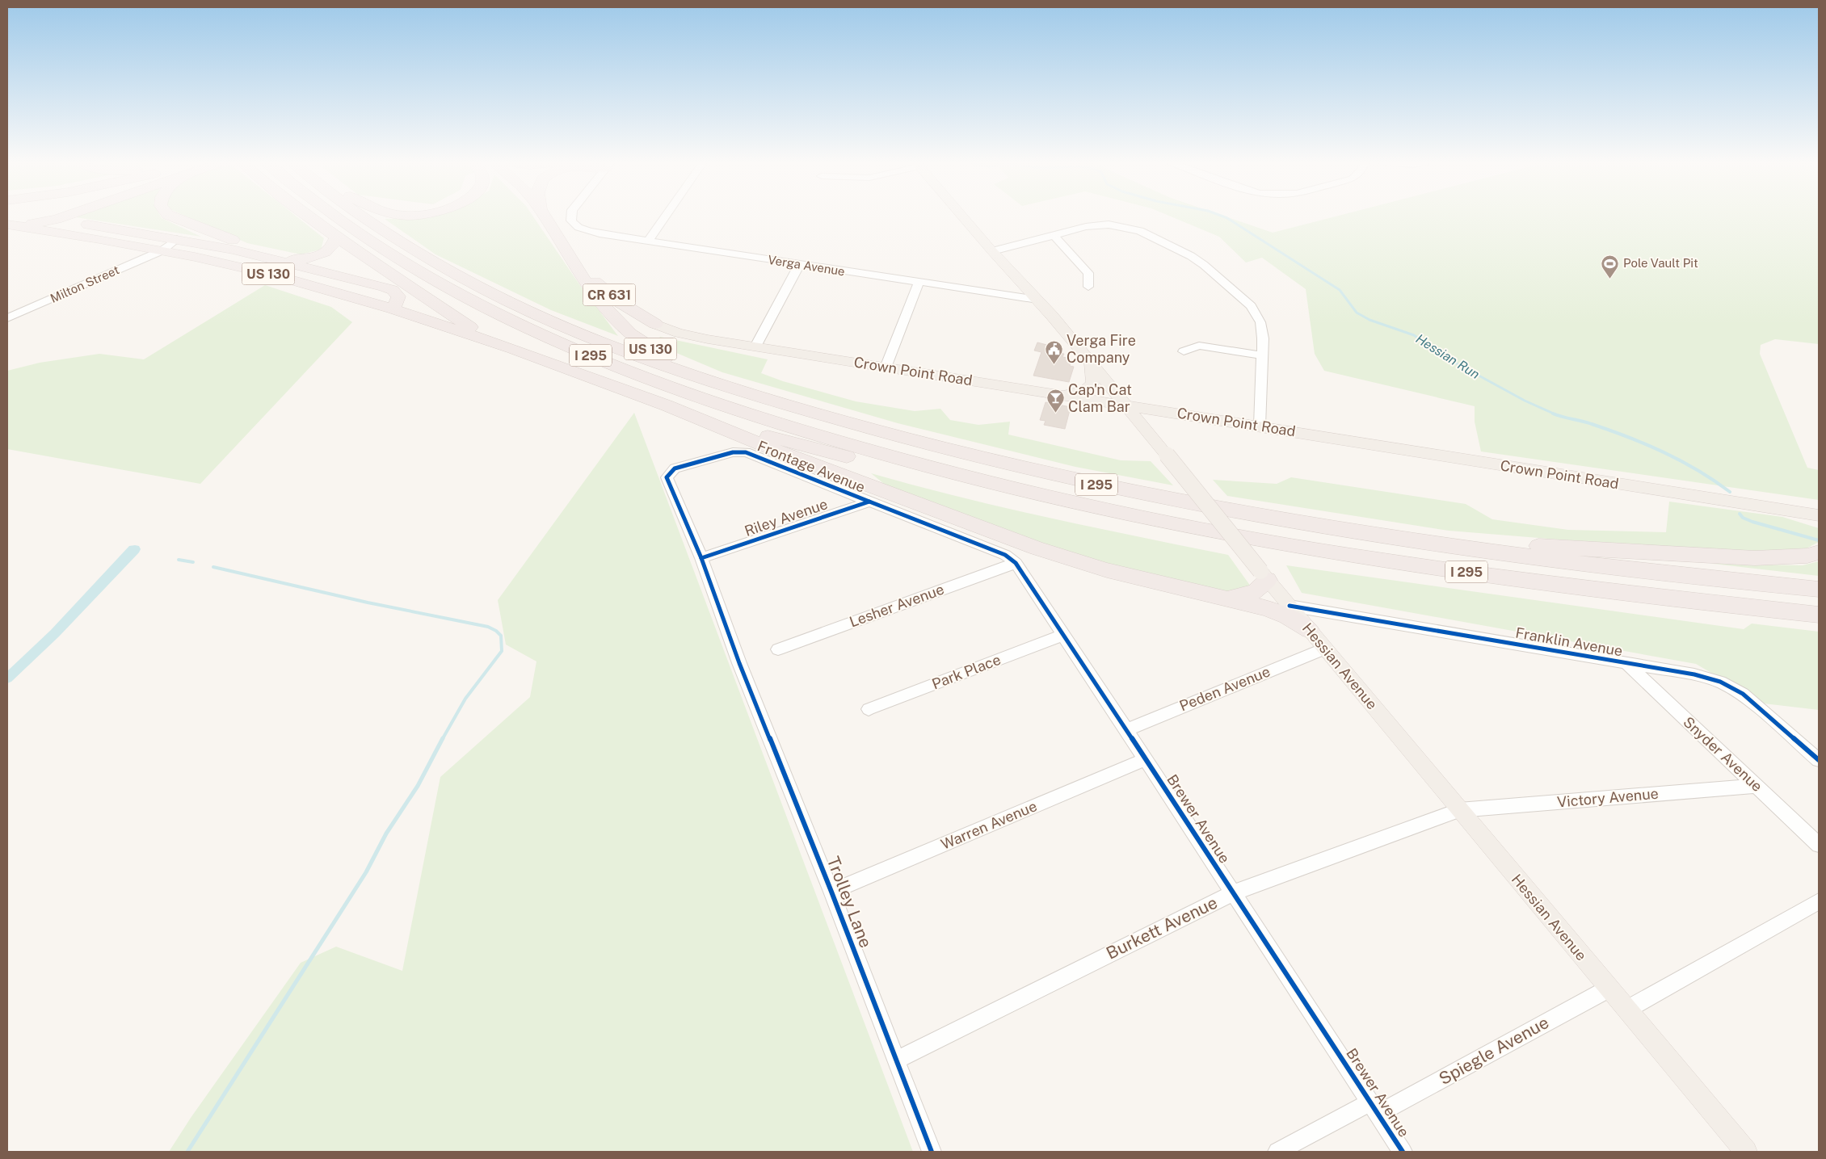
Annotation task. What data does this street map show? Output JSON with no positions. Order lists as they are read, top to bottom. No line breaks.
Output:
{"streets":{"highway":["US 130","CR 631","I 295"],"main road":["Crown Point Road","Hessian Avenue"],"street":["Verga Avenue","Milton Street","Frontage Avenue","Riley Avenue","Lesher Avenue","Franklin Avenue","Park Place","Peden Avenue","Snyder Avenue","Victory Avenue","Brewer Avenue","Warren Avenue","Trolley Lane","Burkett Avenue","Spiegle Avenue"]},"crossings":[["Verga Avenue","Hessian Avenue"],["US 130","Milton Street"],["US 130","CR 631"],["US 130","I 295"],["CR 631","Crown Point Road"],["Crown Point Road","Hessian Avenue"],["Frontage Avenue","Riley Avenue"],["Frontage Avenue","Brewer Avenue"],["Frontage Avenue","Trolley Lane"],["Riley Avenue","Brewer Avenue"],["Riley Avenue","Trolley Lane"],["Lesher Avenue","Brewer Avenue"],["Franklin Avenue","Hessian Avenue"],["Franklin Avenue","Snyder Avenue"],["Hessian Avenue","Peden Avenue"],["Hessian Avenue","Victory Avenue"],["Hessian Avenue","Burkett Avenue"],["Hessian Avenue","Spiegle Avenue"],["Park Place","Brewer Avenue"],["Peden Avenue","Brewer Avenue"],["Snyder Avenue","Victory Avenue"],["Victory Avenue","Burkett Avenue"],["Brewer Avenue","Warren Avenue"],["Brewer Avenue","Burkett Avenue"],["Brewer Avenue","Spiegle Avenue"],["Warren Avenue","Trolley Lane"],["Trolley Lane","Burkett Avenue"]],"water":["Hessian Run"],"places":{"sports":["Pole Vault Pit"],"public building":["Verga Fire Company"],"bar":["Cap'n Cat Clam Bar"]}}
